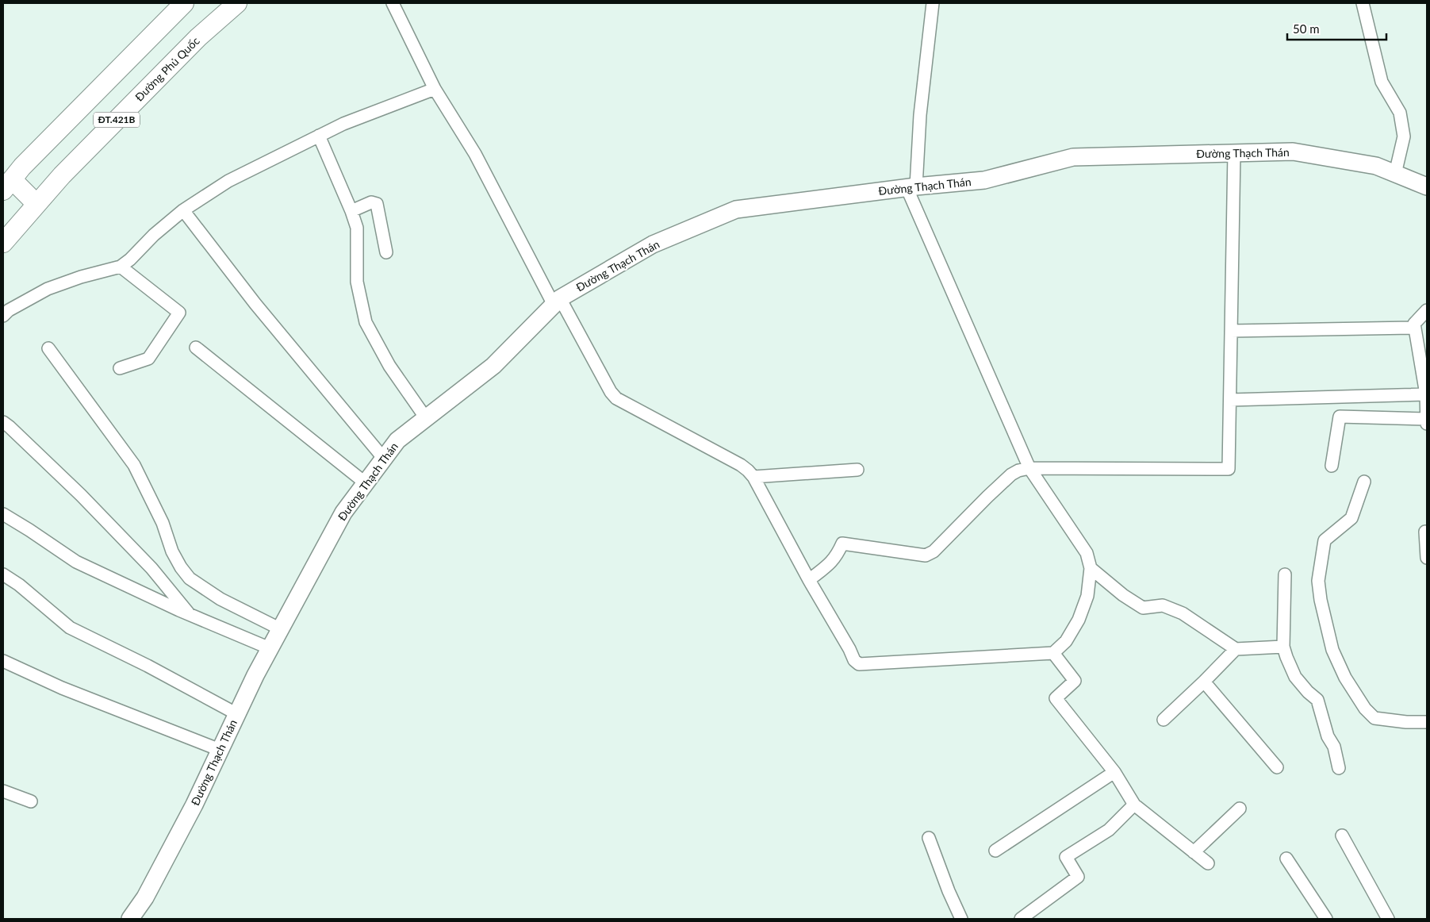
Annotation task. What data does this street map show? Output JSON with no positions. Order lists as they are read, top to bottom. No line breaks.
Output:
{"streets":{"main road":["Đường Phủ Quốc","ĐT.421B"],"street":["Đường Thạch Thán"]},"scale_bar":"50 m"}
